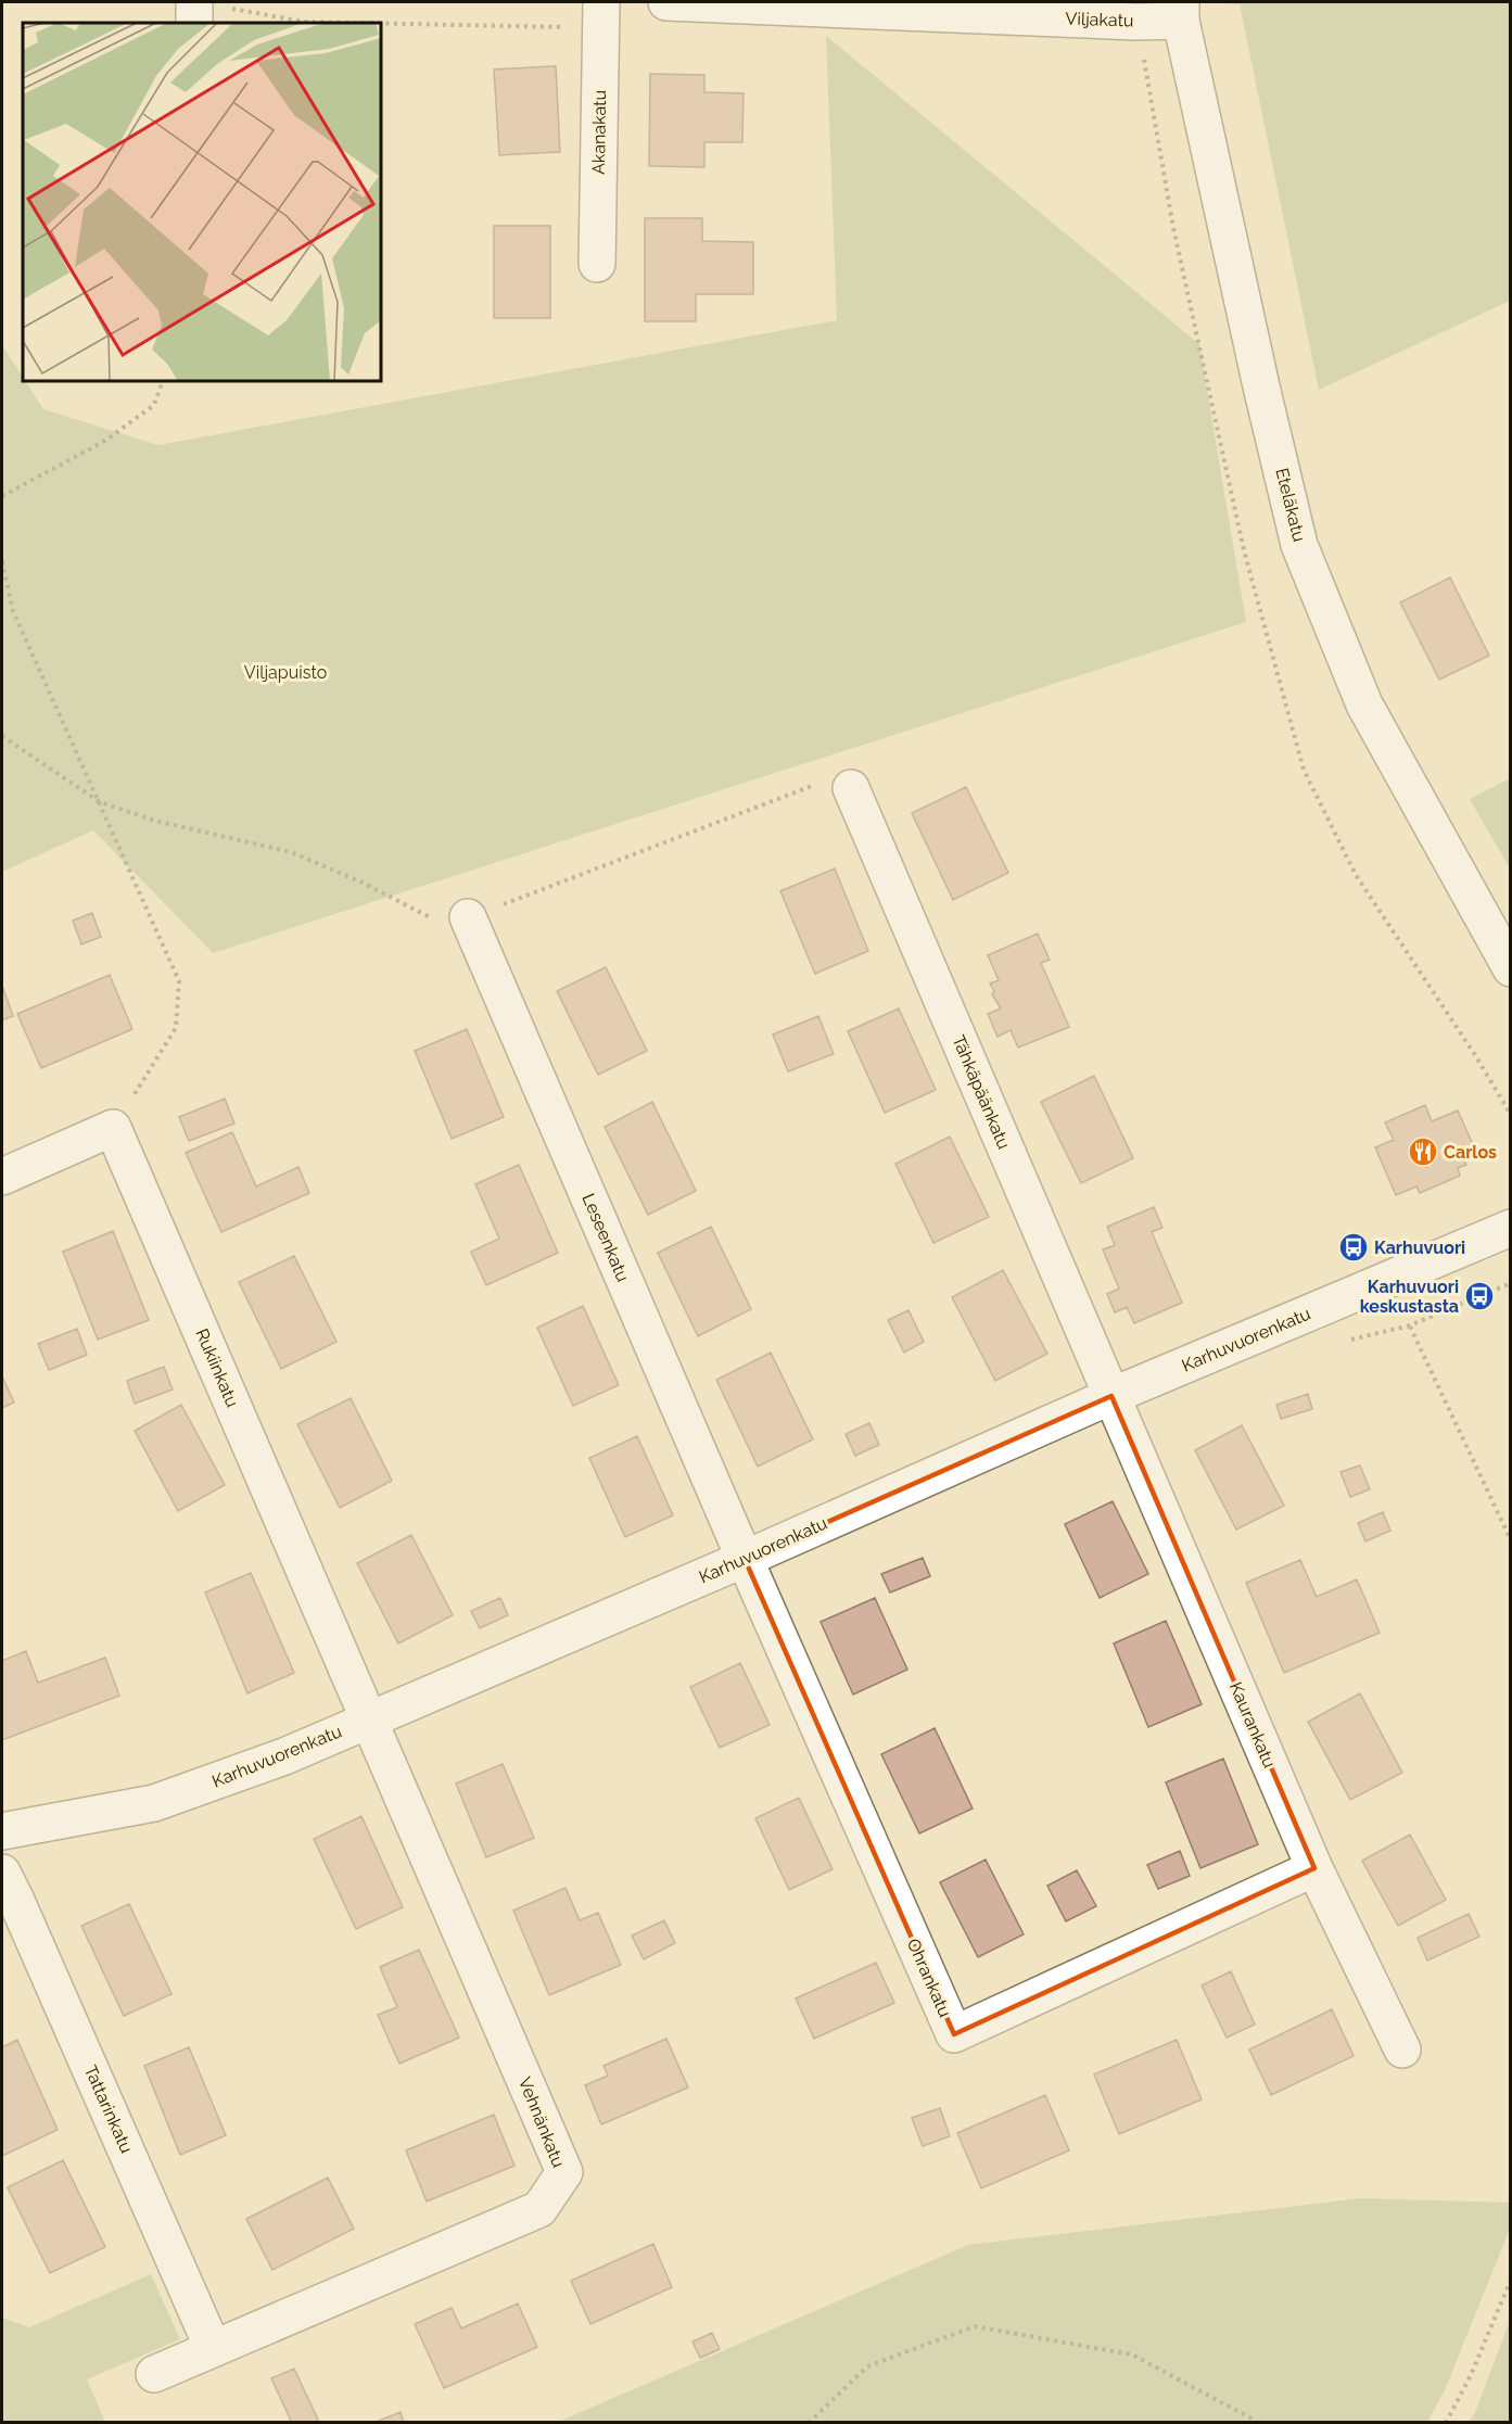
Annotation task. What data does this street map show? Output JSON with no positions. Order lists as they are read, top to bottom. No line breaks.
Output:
{"streets":{"street":["Viljakatu","Akanakatu","Eteläkatu","Tähkäpäänkatu","Leseenkatu","Karhuvuorenkatu","Rukiinkatu","Kaurankatu","Ohrankatu","Tattarinkatu","Vehnänkatu"]},"crossings":[["Viljakatu","Eteläkatu"],["Tähkäpäänkatu","Karhuvuorenkatu"],["Tähkäpäänkatu","Kaurankatu"],["Leseenkatu","Karhuvuorenkatu"],["Leseenkatu","Ohrankatu"],["Karhuvuorenkatu","Rukiinkatu"],["Karhuvuorenkatu","Kaurankatu"],["Karhuvuorenkatu","Ohrankatu"],["Karhuvuorenkatu","Vehnänkatu"],["Rukiinkatu","Vehnänkatu"],["Kaurankatu","Ohrankatu"],["Tattarinkatu","Vehnänkatu"]],"parks":["Viljapuisto"],"places":{"restaurant":["Carlos"],"bus stop":["Karhuvuori","Karhuvuori keskustasta"]}}
